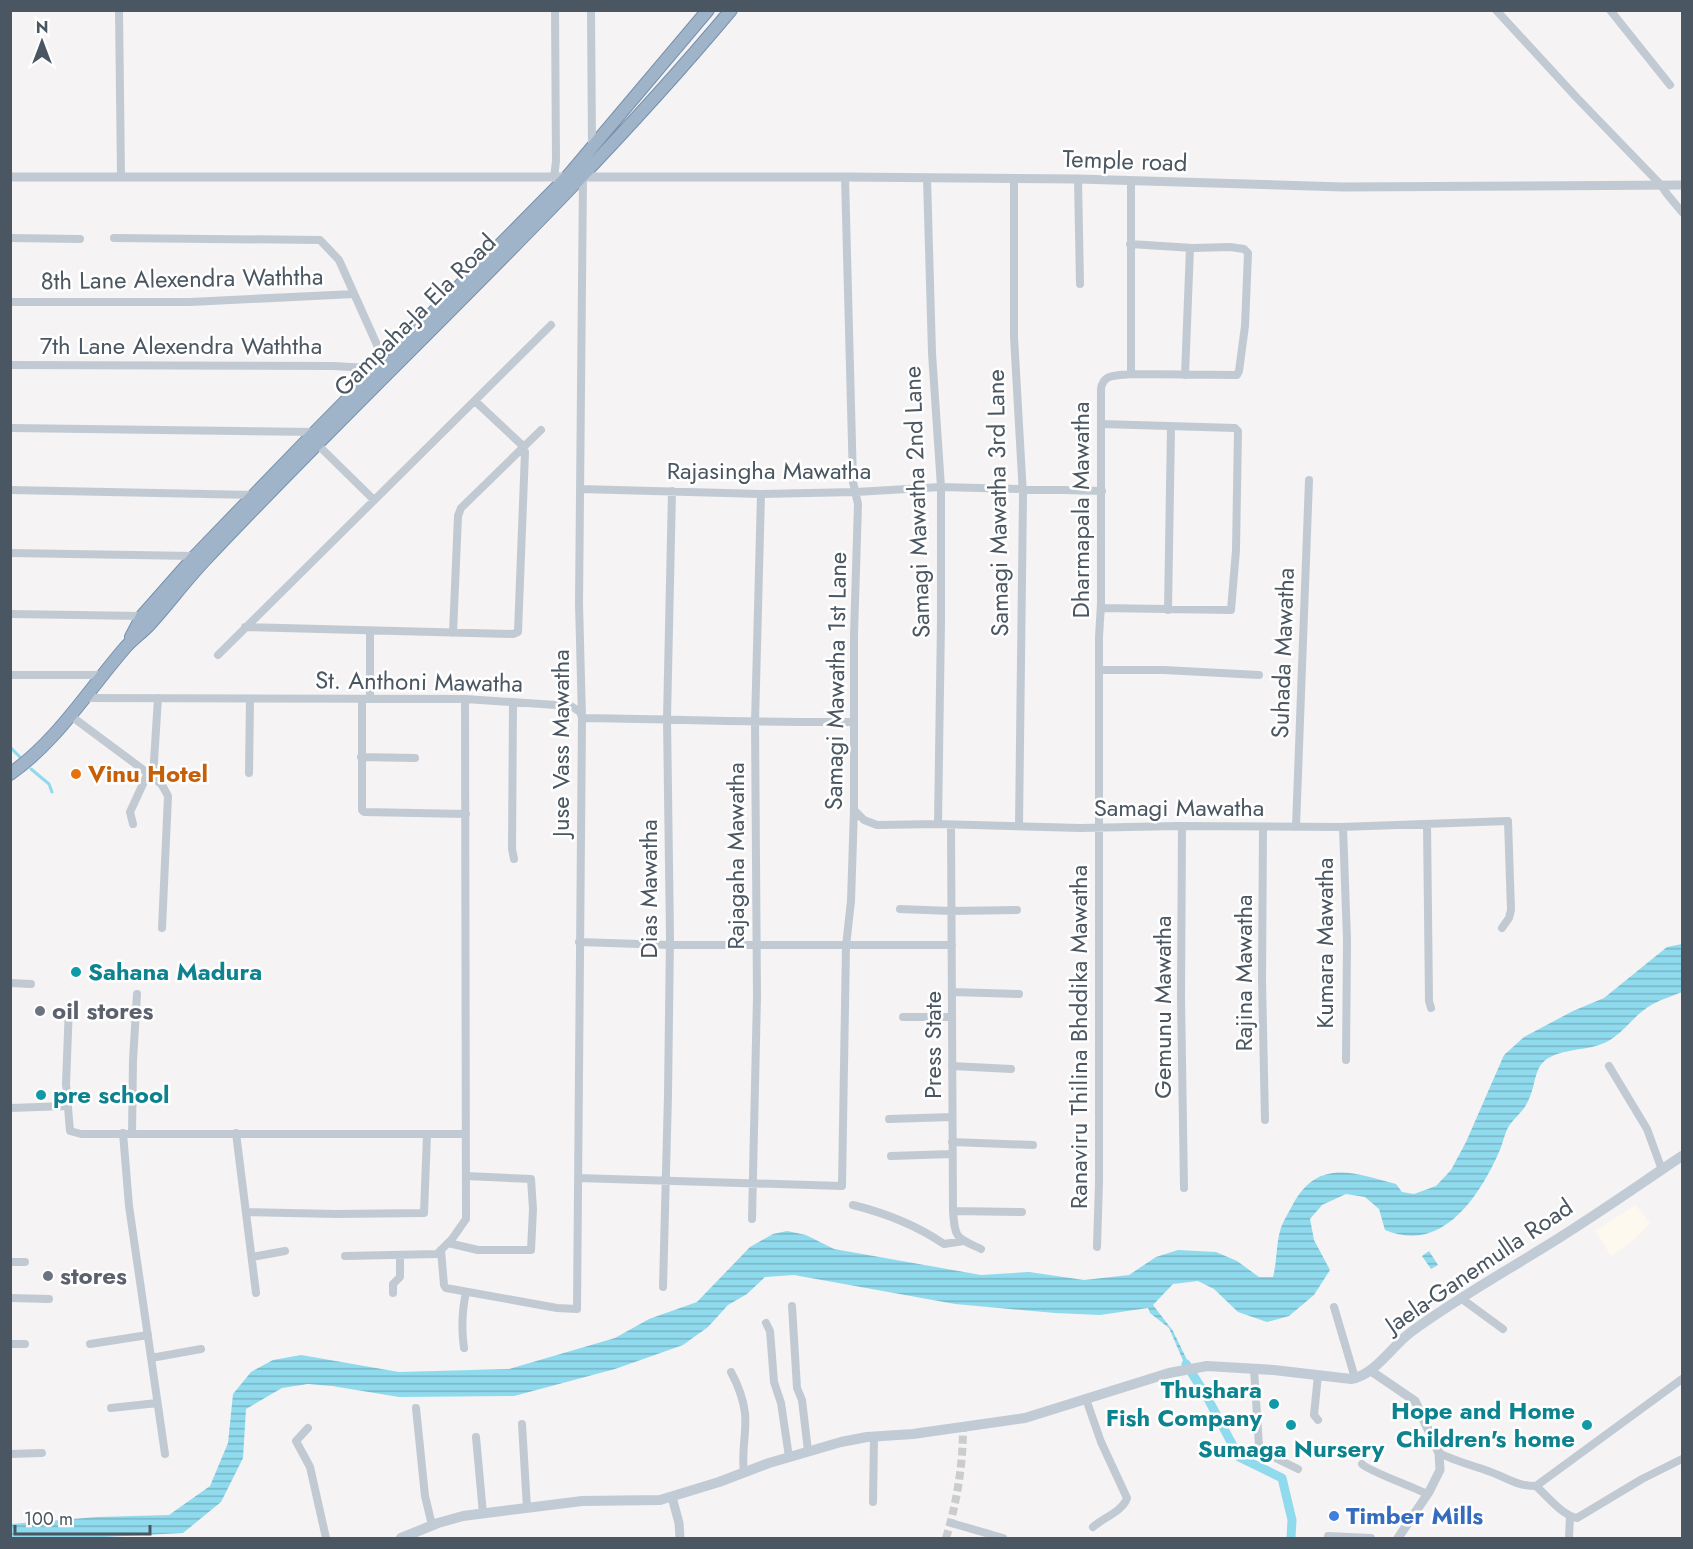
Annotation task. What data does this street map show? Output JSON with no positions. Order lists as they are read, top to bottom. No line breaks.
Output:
{"streets":{"highway":["Gampaha-Ja Ela Road"],"main road":["Jaela-Ganemulla Road"],"street":["Temple road","8th Lane Alexendra Waththa","7th Lane Alexendra Waththa","Rajasingha Mawatha","Samagi Mawatha 2nd Lane","Samagi Mawatha 3rd Lane","Dharmapala Mawatha","Suhada Mawatha","Samagi Mawatha 1st Lane","St. Anthoni Mawatha","Juse Vass Mawatha","Samagi Mawatha","Rajagaha Mawatha","Dias Mawatha","Kumara Mawatha","Rajina Mawatha","Gemunu Mawatha","Ranaviru Thilina Bhddika Mawatha","Press State"]},"crossings":[["Temple road","Gampaha-Ja Ela Road"],["Temple road","Samagi Mawatha 2nd Lane"],["Temple road","Samagi Mawatha 3rd Lane"],["Temple road","Samagi Mawatha 1st Lane"],["Temple road","Juse Vass Mawatha"],["Gampaha-Ja Ela Road","7th Lane Alexendra Waththa"],["Gampaha-Ja Ela Road","St. Anthoni Mawatha"],["Gampaha-Ja Ela Road","Juse Vass Mawatha"],["Rajasingha Mawatha","Samagi Mawatha 2nd Lane"],["Rajasingha Mawatha","Samagi Mawatha 3rd Lane"],["Rajasingha Mawatha","Dharmapala Mawatha"],["Rajasingha Mawatha","Samagi Mawatha 1st Lane"],["Rajasingha Mawatha","Juse Vass Mawatha"],["Rajasingha Mawatha","Rajagaha Mawatha"],["Rajasingha Mawatha","Dias Mawatha"],["Samagi Mawatha 2nd Lane","Samagi Mawatha"],["Samagi Mawatha 3rd Lane","Samagi Mawatha"],["Dharmapala Mawatha","Samagi Mawatha"],["Dharmapala Mawatha","Ranaviru Thilina Bhddika Mawatha"],["Suhada Mawatha","Samagi Mawatha"],["Samagi Mawatha 1st Lane","St. Anthoni Mawatha"],["Samagi Mawatha 1st Lane","Samagi Mawatha"],["Samagi Mawatha 1st Lane","Rajagaha Mawatha"],["St. Anthoni Mawatha","Juse Vass Mawatha"],["St. Anthoni Mawatha","Rajagaha Mawatha"],["St. Anthoni Mawatha","Dias Mawatha"],["Samagi Mawatha","Kumara Mawatha"],["Samagi Mawatha","Rajina Mawatha"],["Samagi Mawatha","Gemunu Mawatha"],["Samagi Mawatha","Ranaviru Thilina Bhddika Mawatha"],["Samagi Mawatha","Press State"]],"places":["Vinu Hotel","Sahana Madura","oil stores","pre school","stores","Thushara Fish Company","Sumaga Nursery","Hope and Home Children's home","Timber Mills"],"scale_bar":"100 m","north":"top"}
